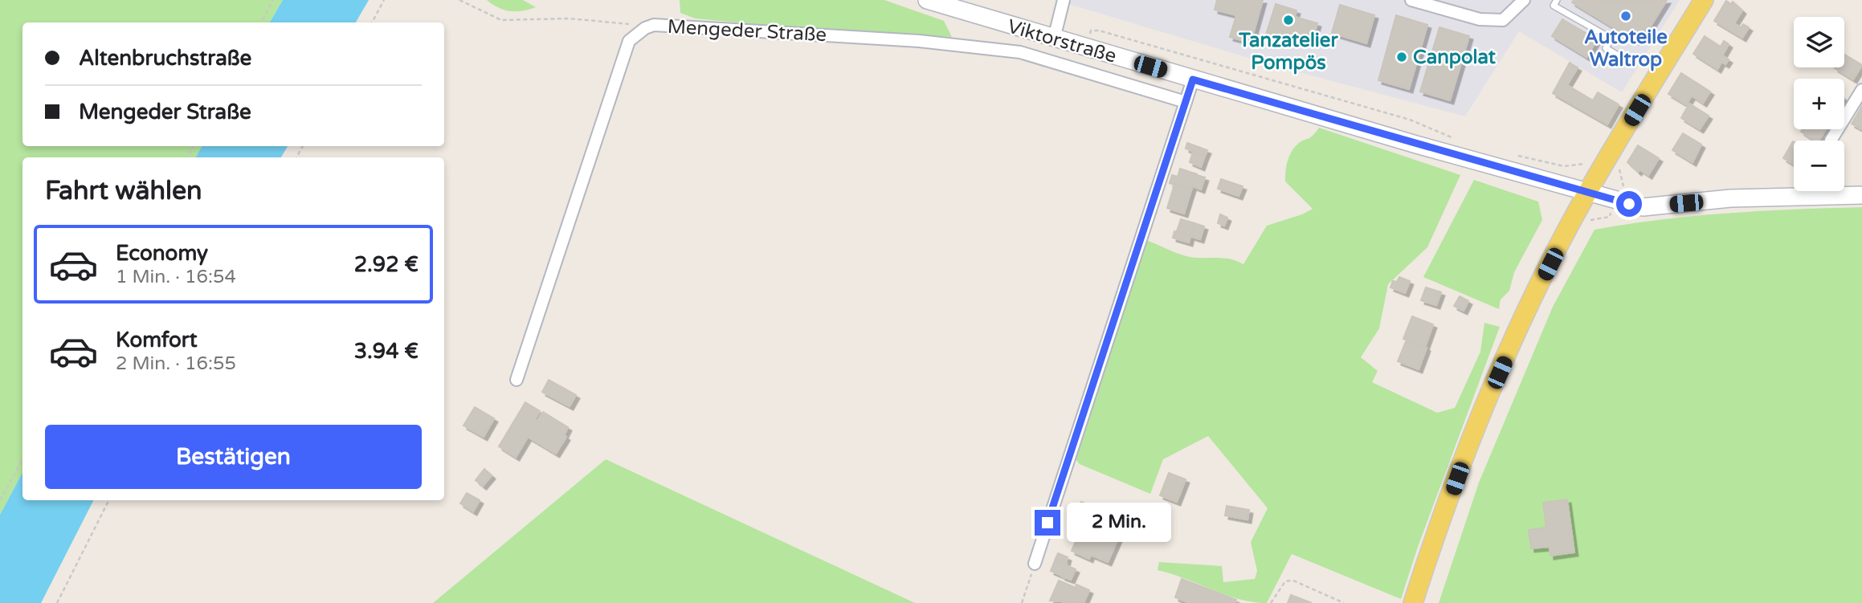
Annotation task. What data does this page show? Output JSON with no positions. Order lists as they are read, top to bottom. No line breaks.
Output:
{"streets":{"main road":["Viktorstraße"],"street":["Mengeder Straße"]},"places":["Autoteile Waltrop","Tanzatelier Pompös","Canpolat"],"page":{"map_buttons":["+","−"],"banner":["Altenbruchstraße","Mengeder Straße"],"heading":"Fahrt wählen","list":[{"name":"Economy","note":"1 Min. · 16:54","value":"2.92 €"},{"name":"Komfort","note":"2 Min. · 16:55","value":"3.94 €"}],"buttons":"Bestätigen","bubble":"2 Min."}}
